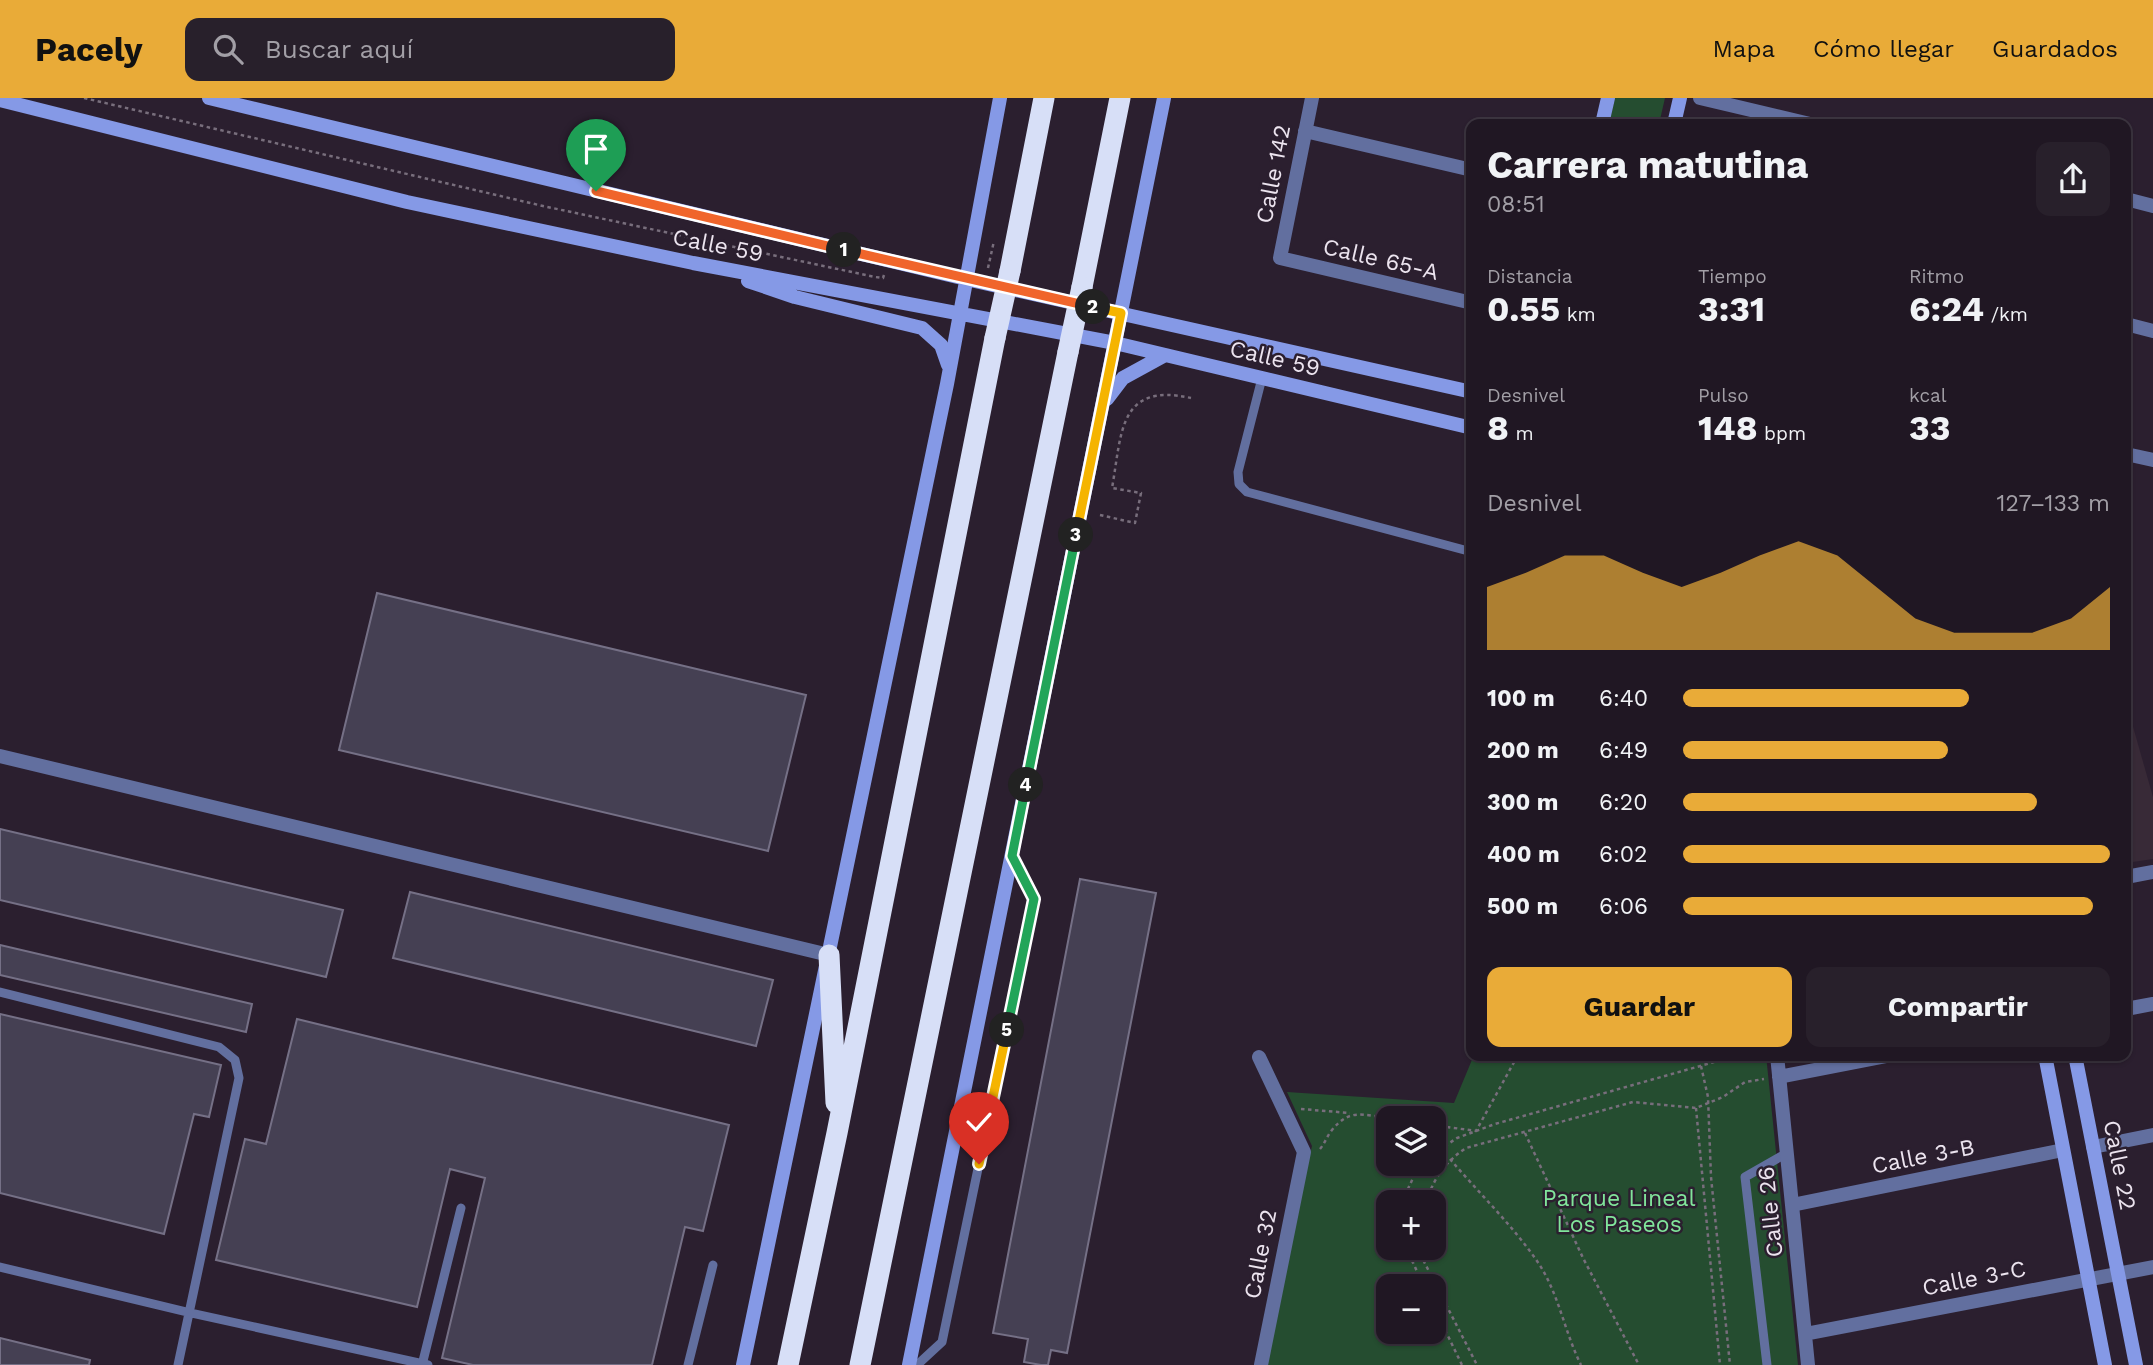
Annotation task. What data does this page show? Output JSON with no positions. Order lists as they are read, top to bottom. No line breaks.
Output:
{"streets":{"main road":["Calle 59","Calle 22"],"street":["Calle 142","Calle 65-A","Calle 3-B","Calle 26","Calle 32","Calle 3-C"]},"crossings":[["Calle 142","Calle 65-A"],["Calle 3-B","Calle 26"],["Calle 22","Calle 3-C"],["Calle 26","Calle 3-C"]],"parks":["Parque Lineal Los Paseos"],"page":{"header":"Pacely","search":"Buscar aquí","nav":["Mapa","Cómo llegar","Guardados"],"heading":["Carrera matutina","08:51"],"pins":["1","2","3","4","5"],"stats":[["Distancia","0.55 km"],["Tiempo","3:31"],["Ritmo","6:24 /km"],["Desnivel","8 m"],["Pulso","148 bpm"],["kcal","33"]],"chart":["Desnivel","127–133 m"],"list":[{"name":"100 m","note":"6:40"},{"name":"200 m","note":"6:49"},{"name":"300 m","note":"6:20"},{"name":"400 m","note":"6:02"},{"name":"500 m","note":"6:06"}],"buttons":["Guardar","Compartir"],"map_buttons":["+","−"]}}
